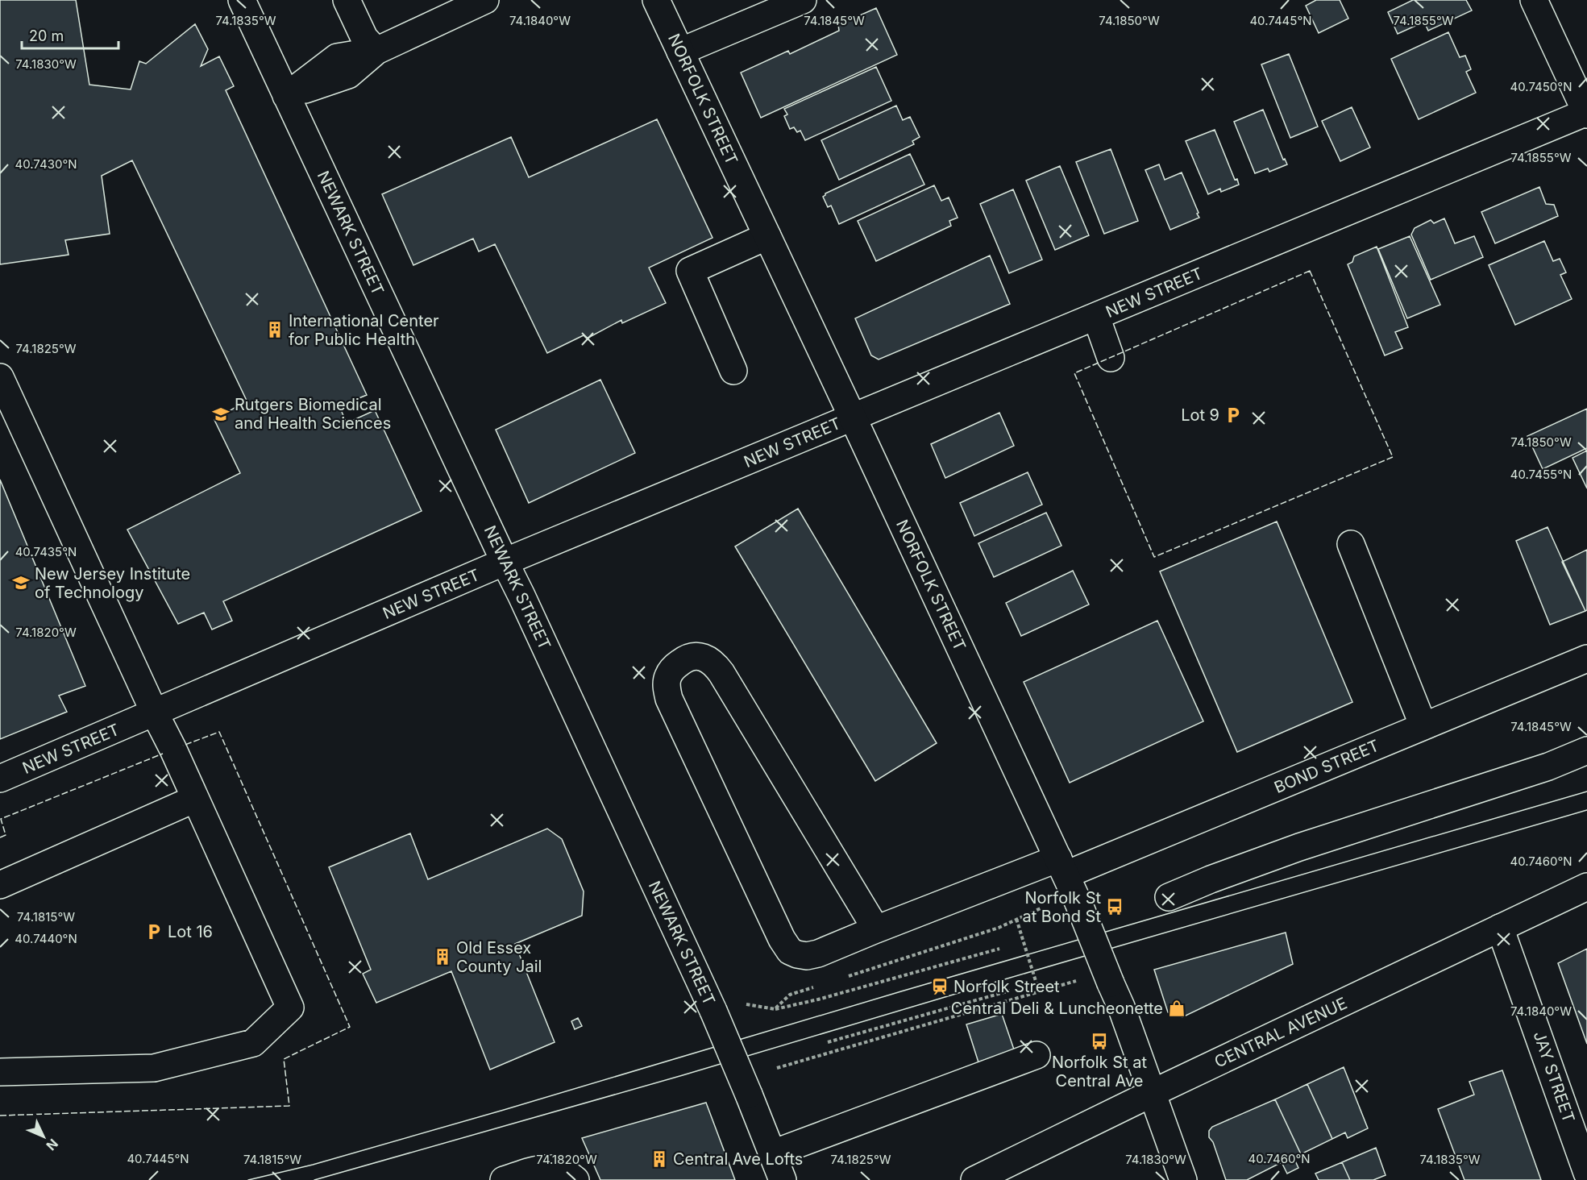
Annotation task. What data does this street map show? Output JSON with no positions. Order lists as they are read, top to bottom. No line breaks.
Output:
{"streets":{"street":["NORFOLK STREET","NEWARK STREET","NEW STREET","BOND STREET","CENTRAL AVENUE","JAY STREET"]},"crossings":[["NORFOLK STREET","NEW STREET"],["NORFOLK STREET","BOND STREET"],["NORFOLK STREET","CENTRAL AVENUE"],["NEWARK STREET","NEW STREET"],["CENTRAL AVENUE","JAY STREET"]],"places":{"building":["International Center for Public Health","Old Essex County Jail","Central Ave Lofts"],"school or university":["Rutgers Biomedical and Health Sciences","New Jersey Institute of Technology"],"parking":["Lot 9","Lot 16"],"bus stop":["Norfolk St at Bond St","Norfolk St at Central Ave"],"station":["Norfolk Street"],"shop":["Central Deli & Luncheonette"]},"scale_bar":"20 m","north":"bottom right","coordinates":["74.1835°W","74.1840°W","74.1845°W","74.1850°W","74.1855°W","40.7445°N","74.1830°W","40.7450°N","40.7430°N","74.1825°W","40.7455°N","40.7435°N","74.1820°W","40.7460°N","74.1815°W","40.7440°N"]}
